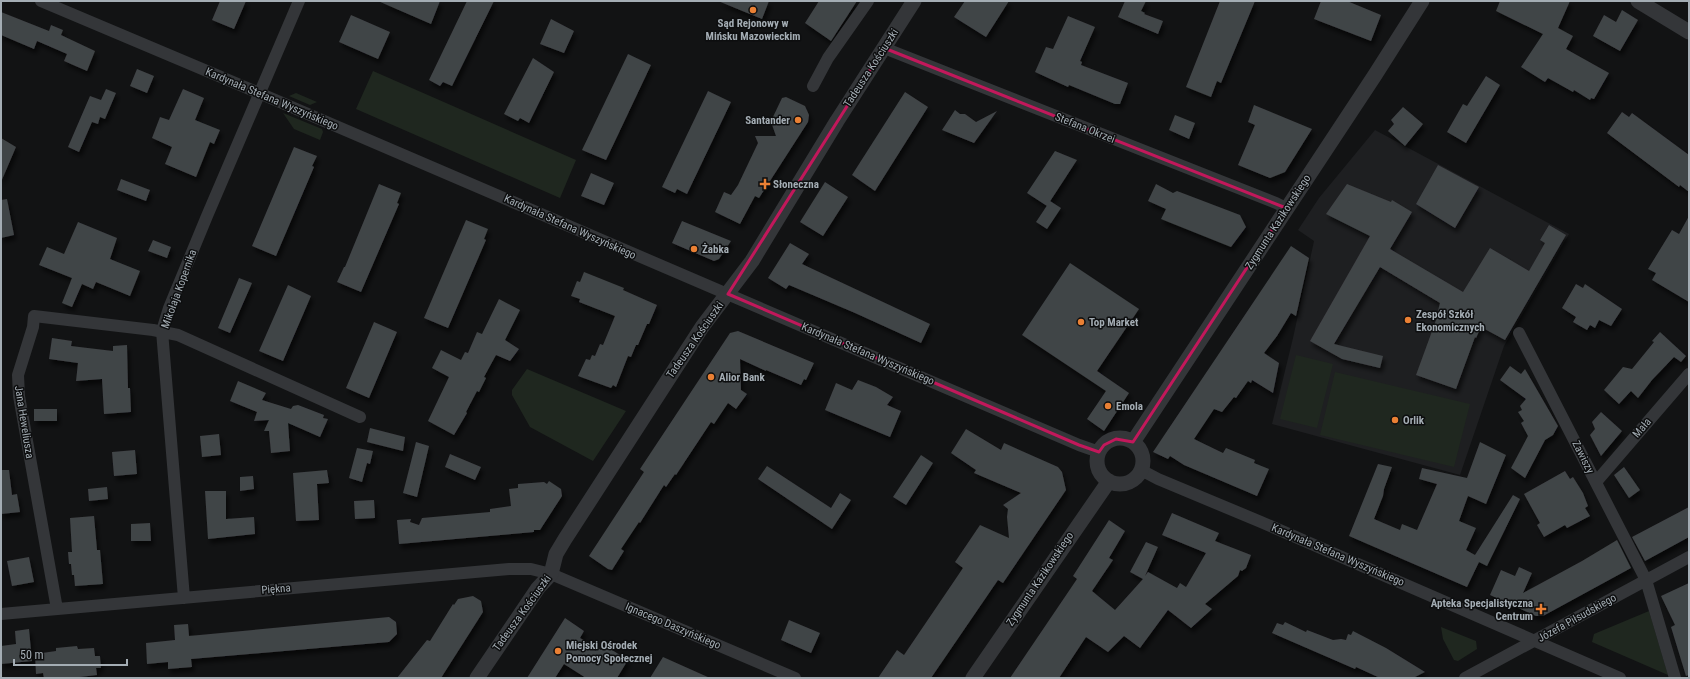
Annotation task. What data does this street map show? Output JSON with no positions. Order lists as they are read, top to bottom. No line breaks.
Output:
{"streets":{"street":["Tadeusza Kościuszki","Kardynała Stefana Wyszyńskiego","Stefana Okrzei","Zygmunta Kazikowskiego","Mikołaja Kopernika","Jana Heweliusza","Mała","Zawiszy","Piękna","Józefa Piłsudskiego","Ignacego Daszyńskiego"]},"crossings":[["Tadeusza Kościuszki","Kardynała Stefana Wyszyńskiego"],["Tadeusza Kościuszki","Stefana Okrzei"],["Tadeusza Kościuszki","Piękna"],["Tadeusza Kościuszki","Ignacego Daszyńskiego"],["Kardynała Stefana Wyszyńskiego","Zygmunta Kazikowskiego"],["Kardynała Stefana Wyszyńskiego","Mikołaja Kopernika"],["Kardynała Stefana Wyszyńskiego","Józefa Piłsudskiego"],["Stefana Okrzei","Zygmunta Kazikowskiego"],["Mikołaja Kopernika","Jana Heweliusza"],["Mikołaja Kopernika","Piękna"],["Jana Heweliusza","Piękna"],["Mała","Zawiszy"],["Zawiszy","Józefa Piłsudskiego"],["Piękna","Ignacego Daszyńskiego"]],"places":{"other":["Sąd Rejonowy w Mińsku Mazowieckim","Santander","Żabka","Zespół Szkół Ekonomicznych","Top Market","Alior Bank","Emola","Orlik","Miejski Ośrodek Pomocy Społecznej"],"health":["Słoneczna","Apteka Specjalistyczna Centrum"]},"scale_bar":"50 m"}
